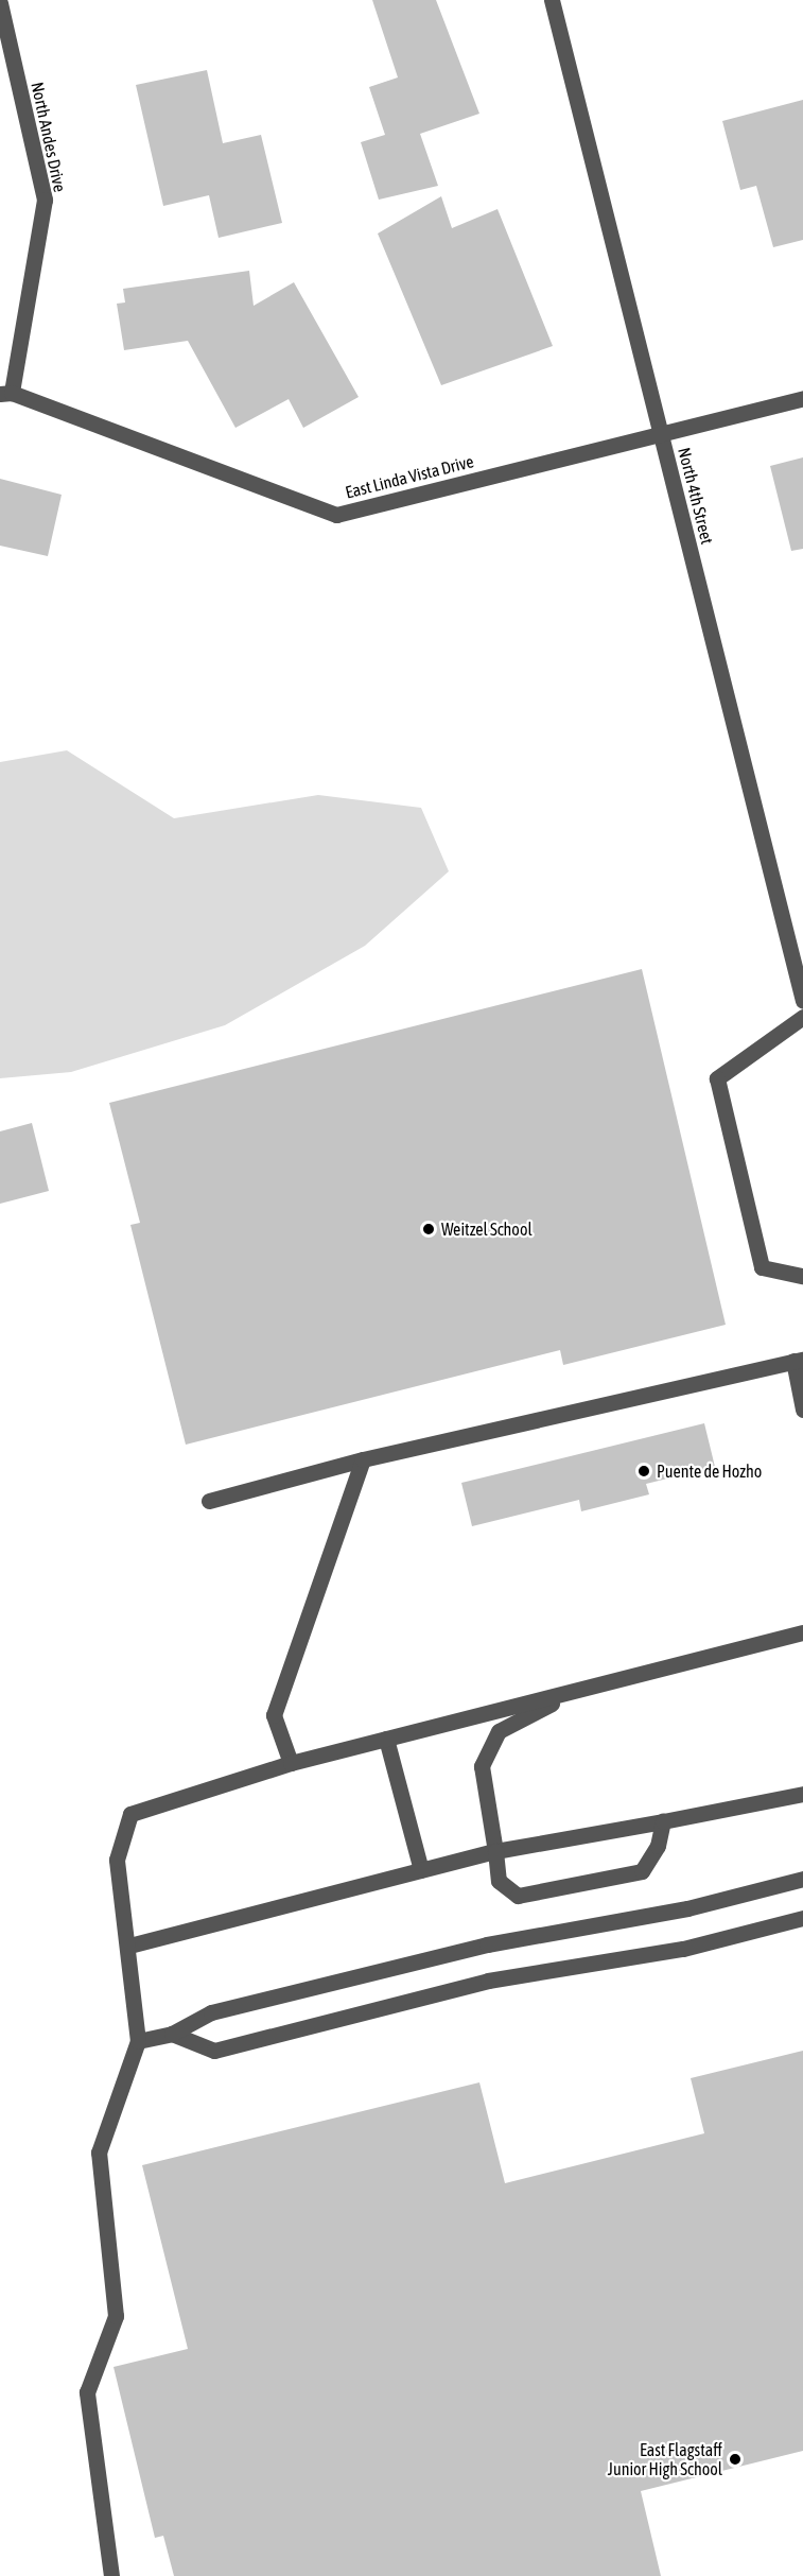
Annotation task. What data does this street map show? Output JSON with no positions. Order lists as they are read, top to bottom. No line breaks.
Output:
{"streets":{"street":["North Andes Drive","East Linda Vista Drive","North 4th Street"]},"crossings":[["North Andes Drive","East Linda Vista Drive"],["East Linda Vista Drive","North 4th Street"]],"places":["Weitzel School","Puente de Hozho","East Flagstaff Junior High School"]}
